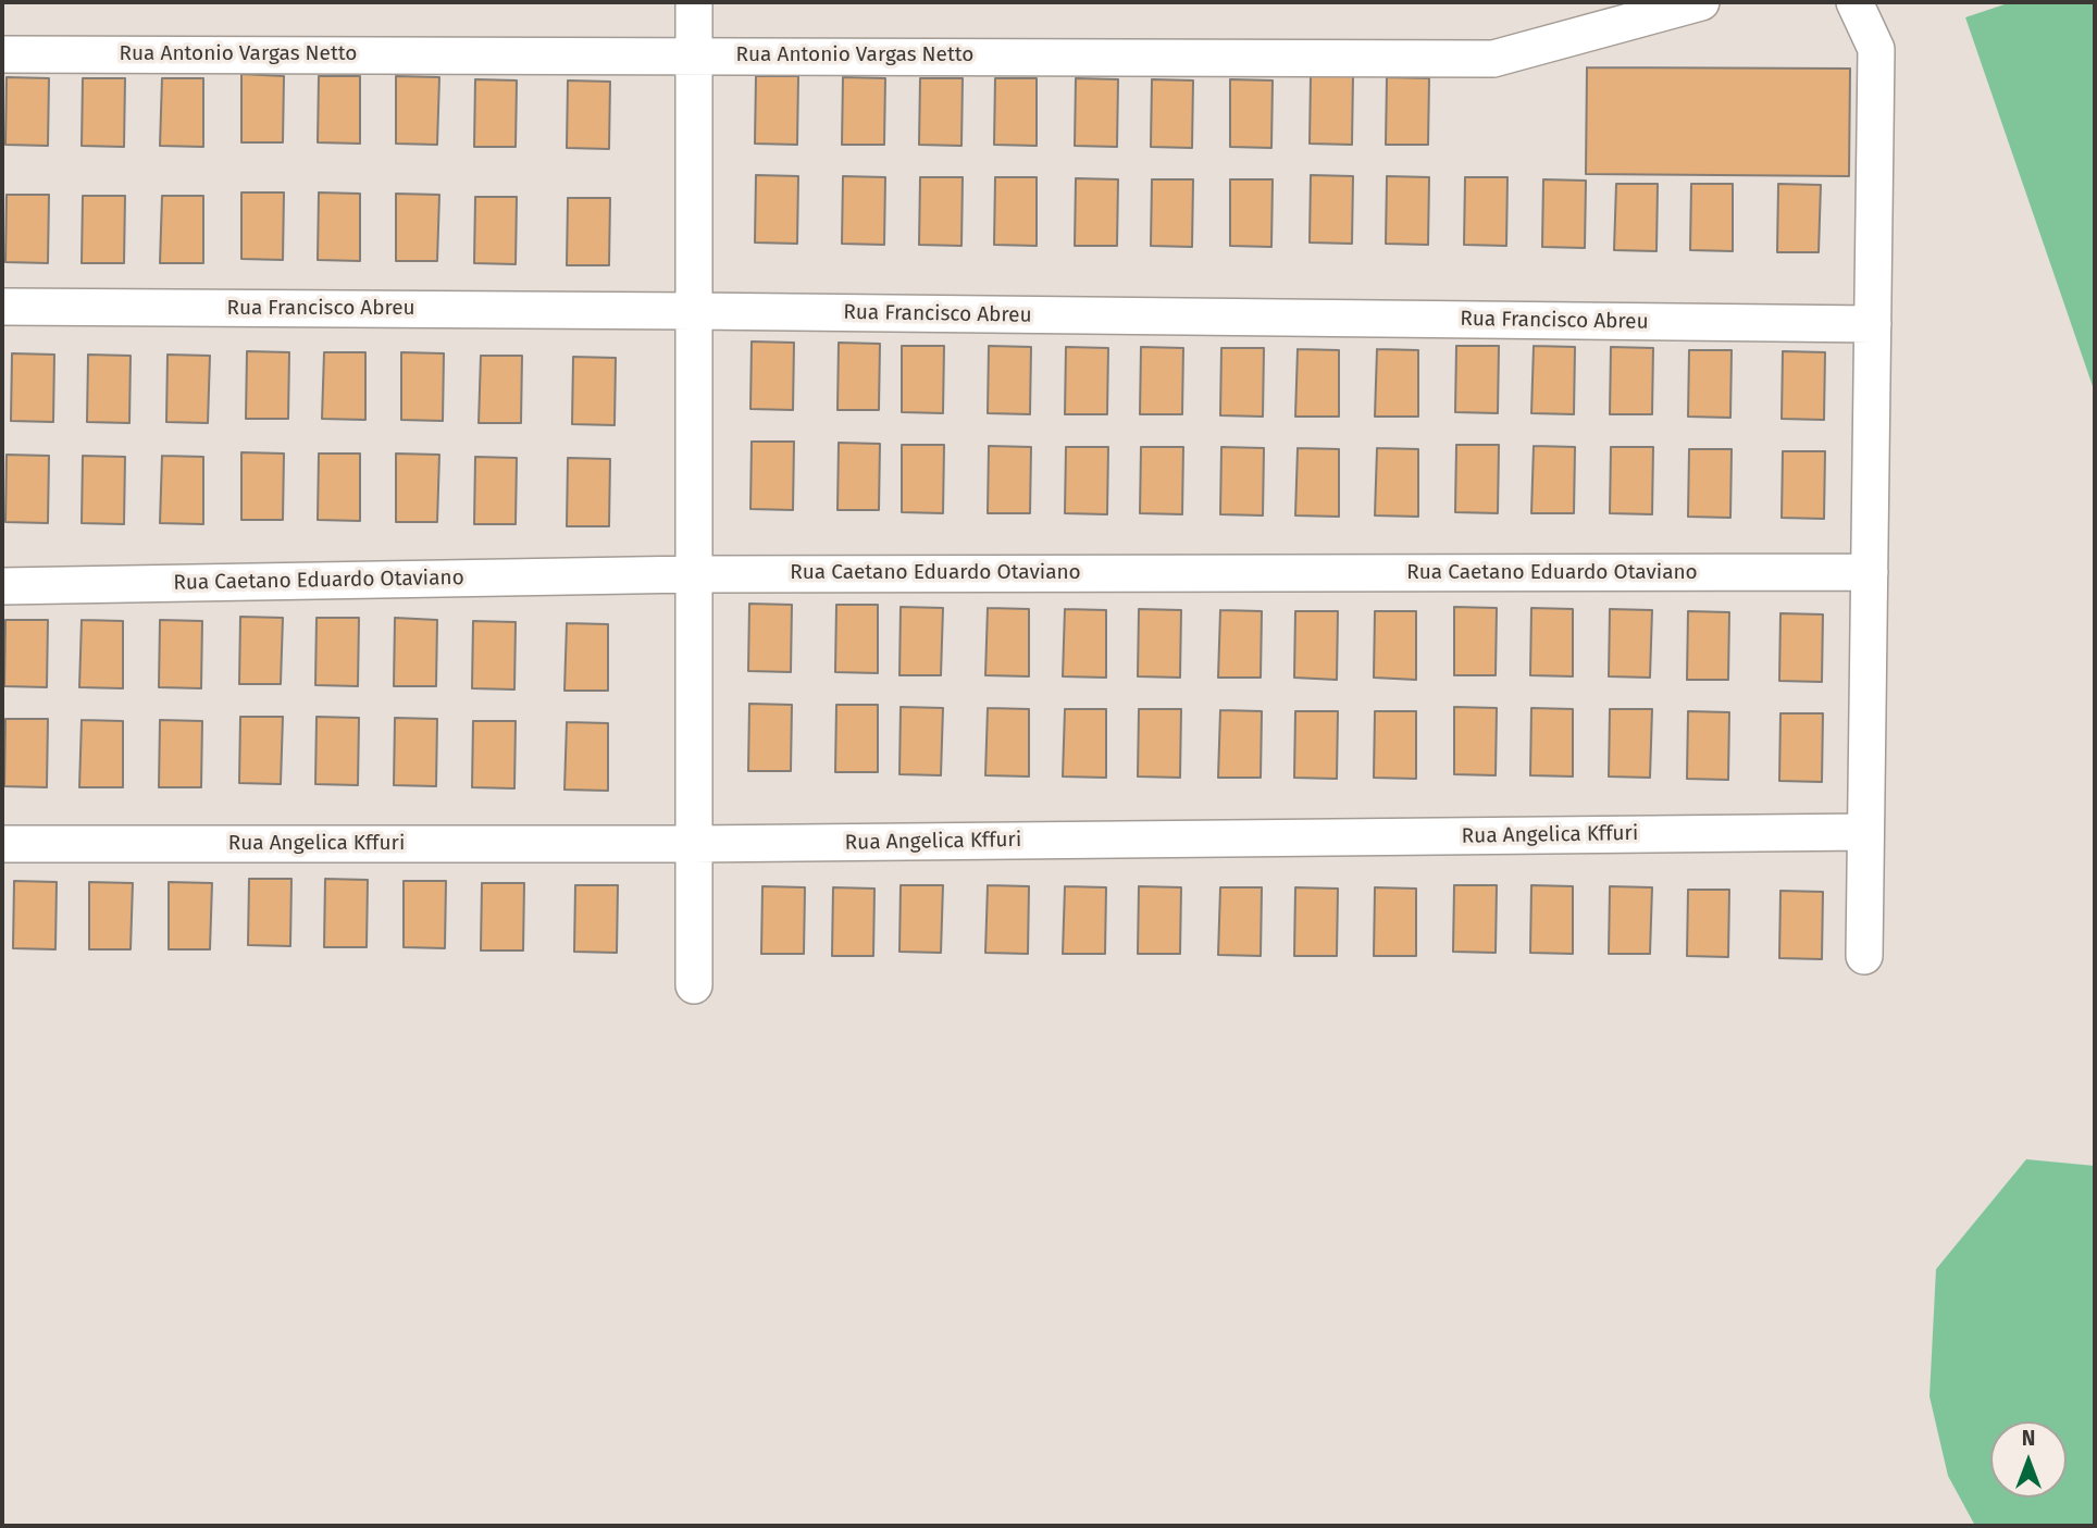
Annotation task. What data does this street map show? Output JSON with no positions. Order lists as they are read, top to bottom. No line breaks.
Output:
{"streets":{"street":["Rua Antonio Vargas Netto","Rua Francisco Abreu","Rua Caetano Eduardo Otaviano","Rua Angelica Kffuri"]},"north":"top"}
